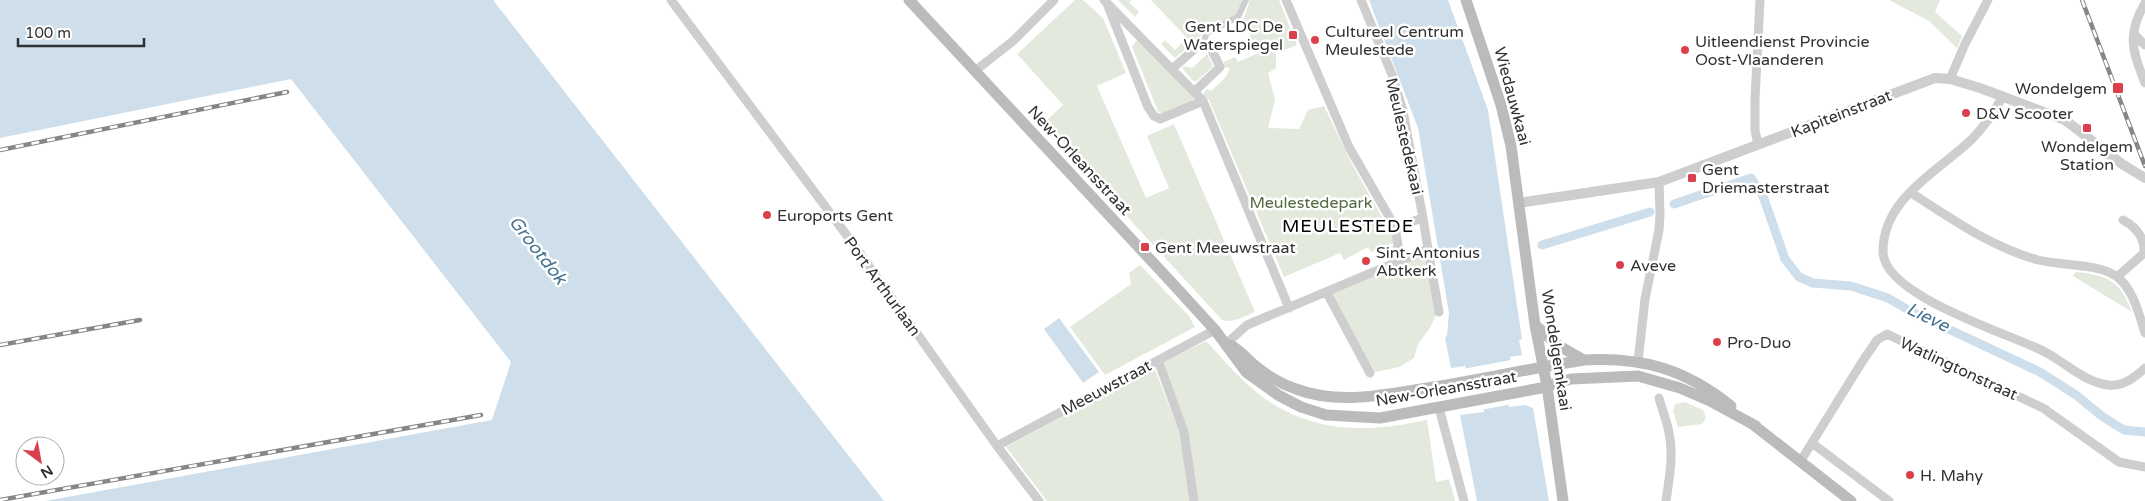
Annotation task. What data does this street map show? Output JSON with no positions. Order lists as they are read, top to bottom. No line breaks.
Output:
{"streets":{"main road":["Wiedauwkaai","New-Orleansstraat","Wondelgemkaai"],"street":["Kapiteinstraat","Meulestedekaai","Port Arthurlaan","Watlingtonstraat","Meeuwstraat"]},"crossings":[["Wiedauwkaai","Kapiteinstraat"],["Wiedauwkaai","Wondelgemkaai"],["Kapiteinstraat","Wondelgemkaai"],["New-Orleansstraat","Wondelgemkaai"],["New-Orleansstraat","Meeuwstraat"],["Port Arthurlaan","Meeuwstraat"]],"districts":["MEULESTEDE"],"water":["Grootdok","Lieve"],"parks":["Meulestedepark"],"places":{"transit":["Gent LDC De Waterspiegel","Wondelgem","Wondelgem Station","Gent Driemasterstraat","Gent Meeuwstraat"],"other":["Cultureel Centrum Meulestede","Uitleendienst Provincie Oost-Vlaanderen","D&V Scooter","Euroports Gent","Sint-Antonius Abtkerk","Aveve","Pro-Duo","H. Mahy"]},"scale_bar":"100 m","north":"bottom right"}
